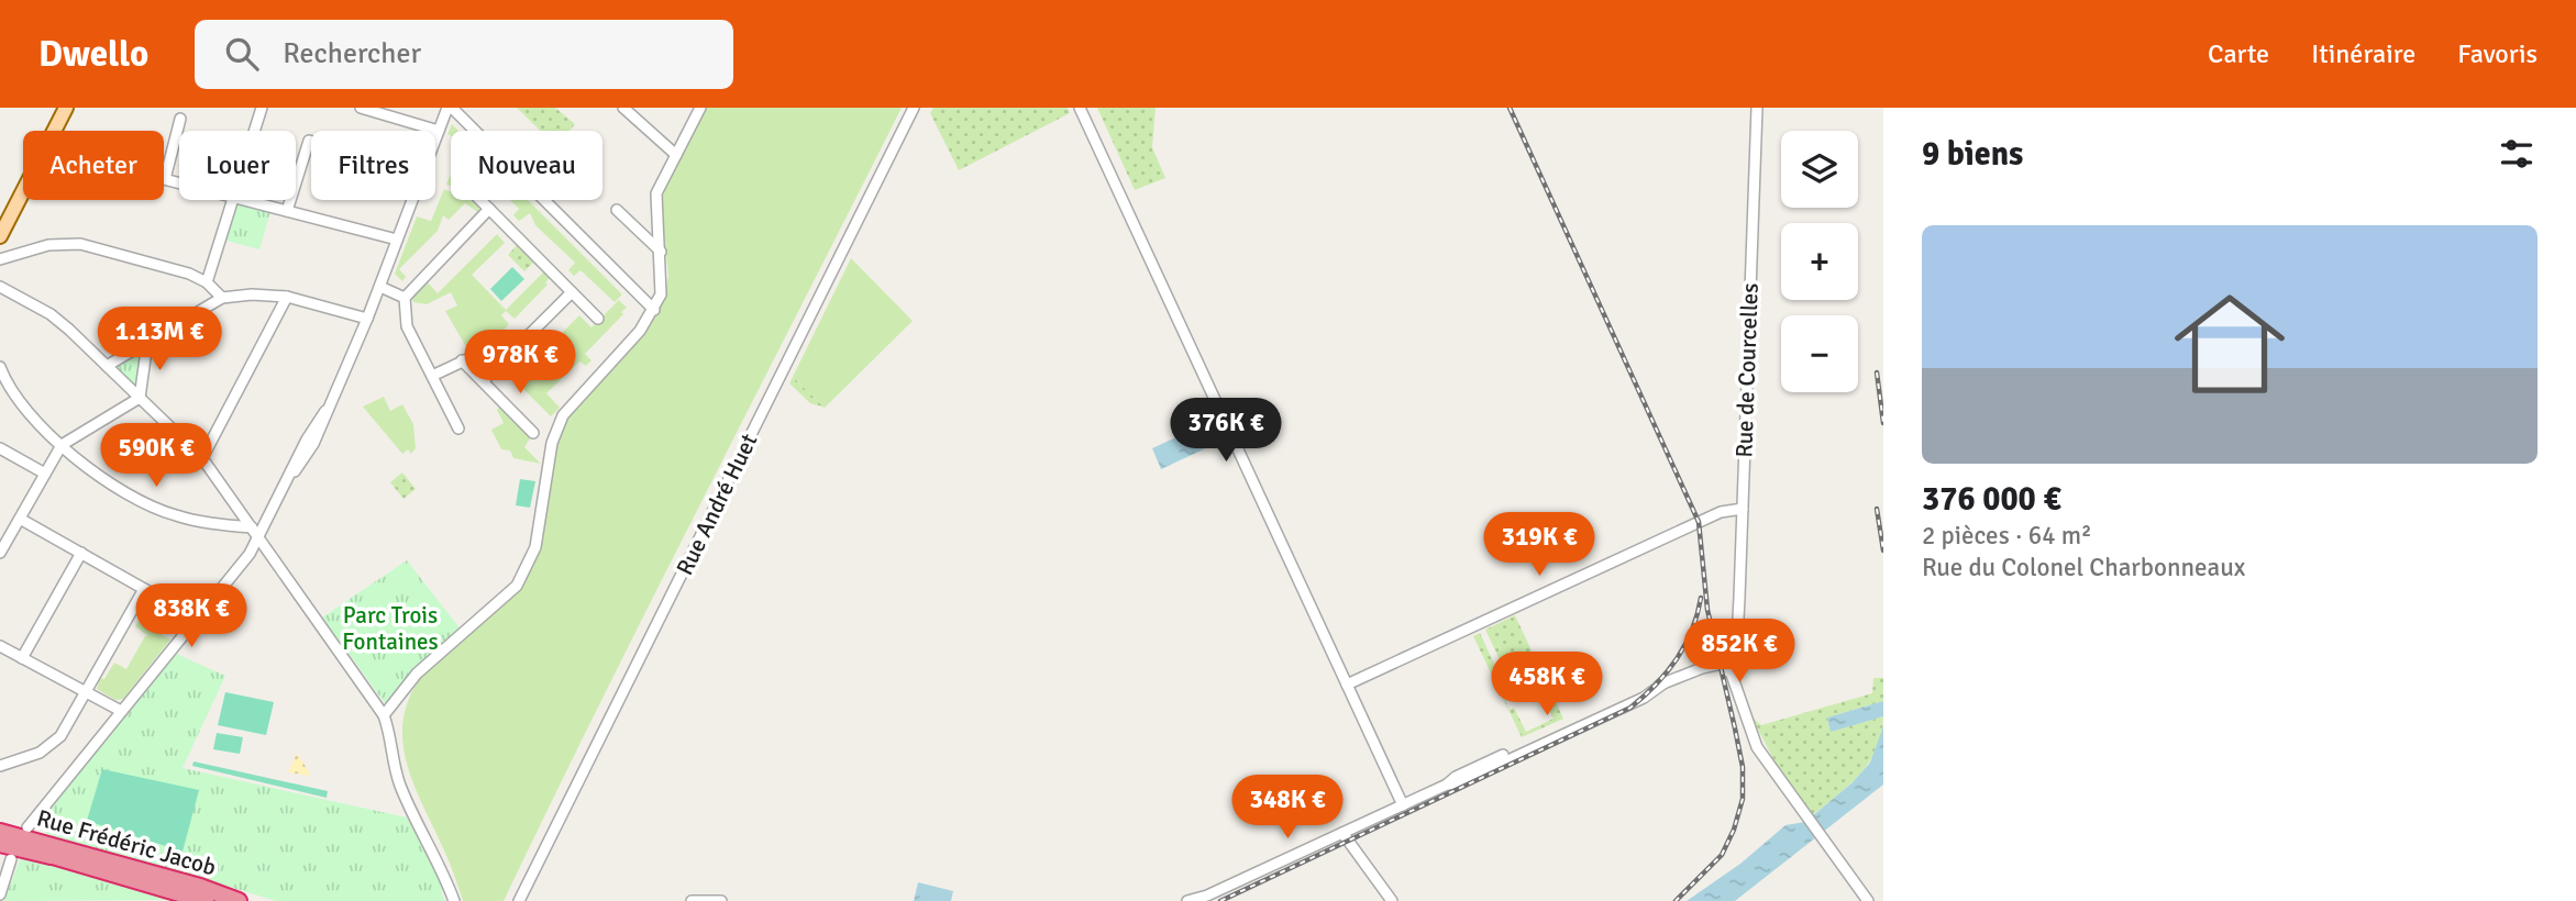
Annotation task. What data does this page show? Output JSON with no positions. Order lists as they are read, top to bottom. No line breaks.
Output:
{"streets":{"highway":["Rue Frédéric Jacob"],"street":["Rue de Courcelles","Rue André Huet"]},"parks":["Parc Trois Fontaines"],"page":{"header":"Dwello","search":"Rechercher","nav":["Carte","Itinéraire","Favoris"],"heading":"9 biens","map_buttons":["+","−"],"chip":["Acheter","Louer","Filtres","Nouveau"],"list":[{"name":"376 000 €","note":"2 pièces · 64 m² · Rue du Colonel Charbonneaux"}],"price":["1.13M €","978K €","376K €","590K €","319K €","838K €","852K €","458K €","348K €"]}}
